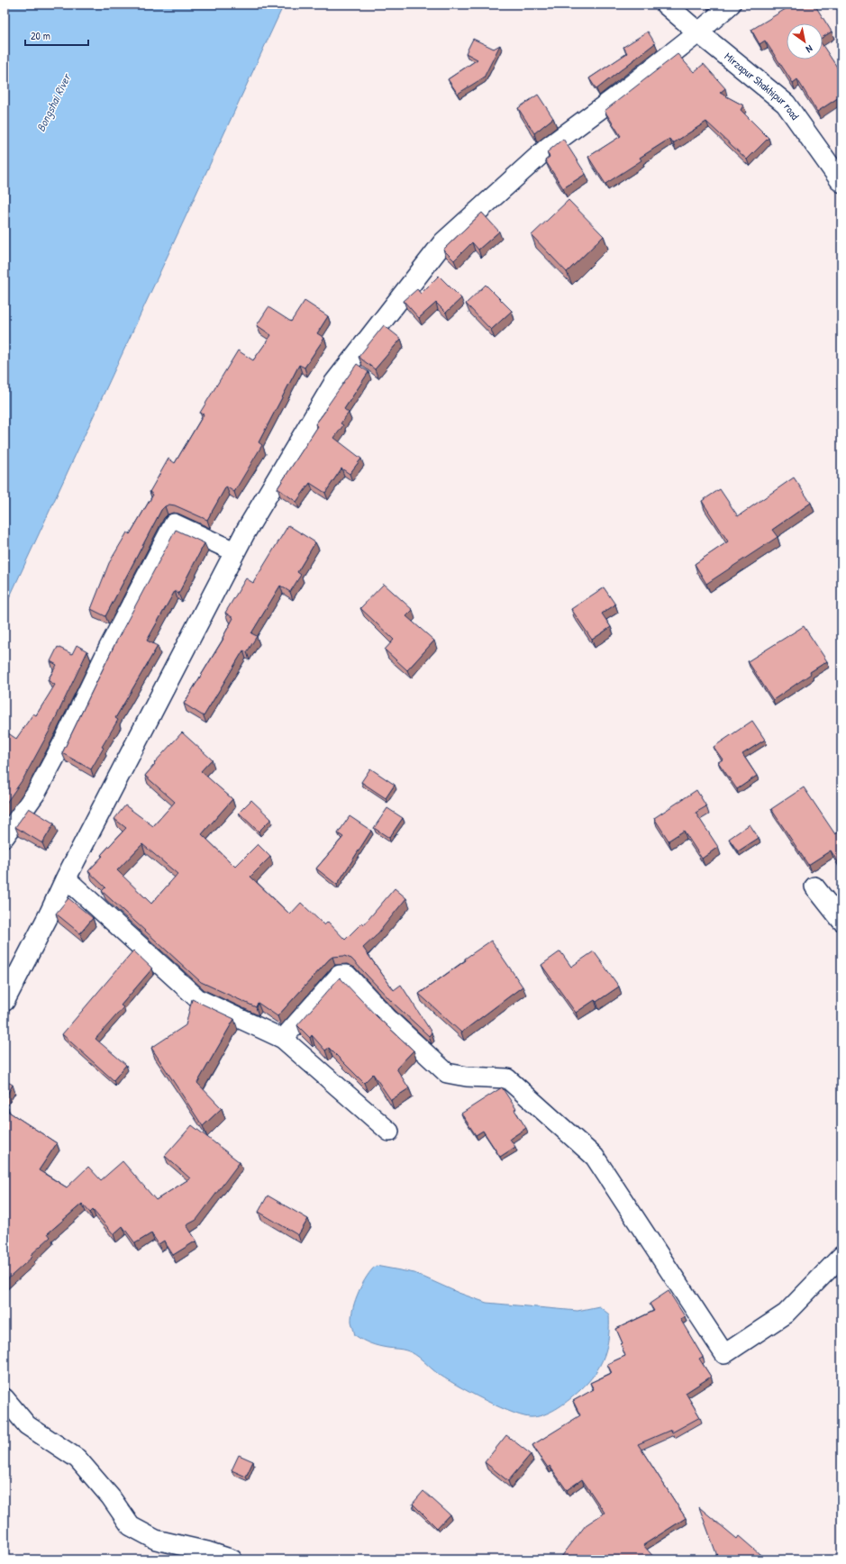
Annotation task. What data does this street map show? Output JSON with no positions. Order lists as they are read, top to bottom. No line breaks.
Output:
{"streets":{"street":["Mirzapur Shakhipur road"]},"water":["Bongshai River"],"scale_bar":"20 m","north":"bottom right"}
